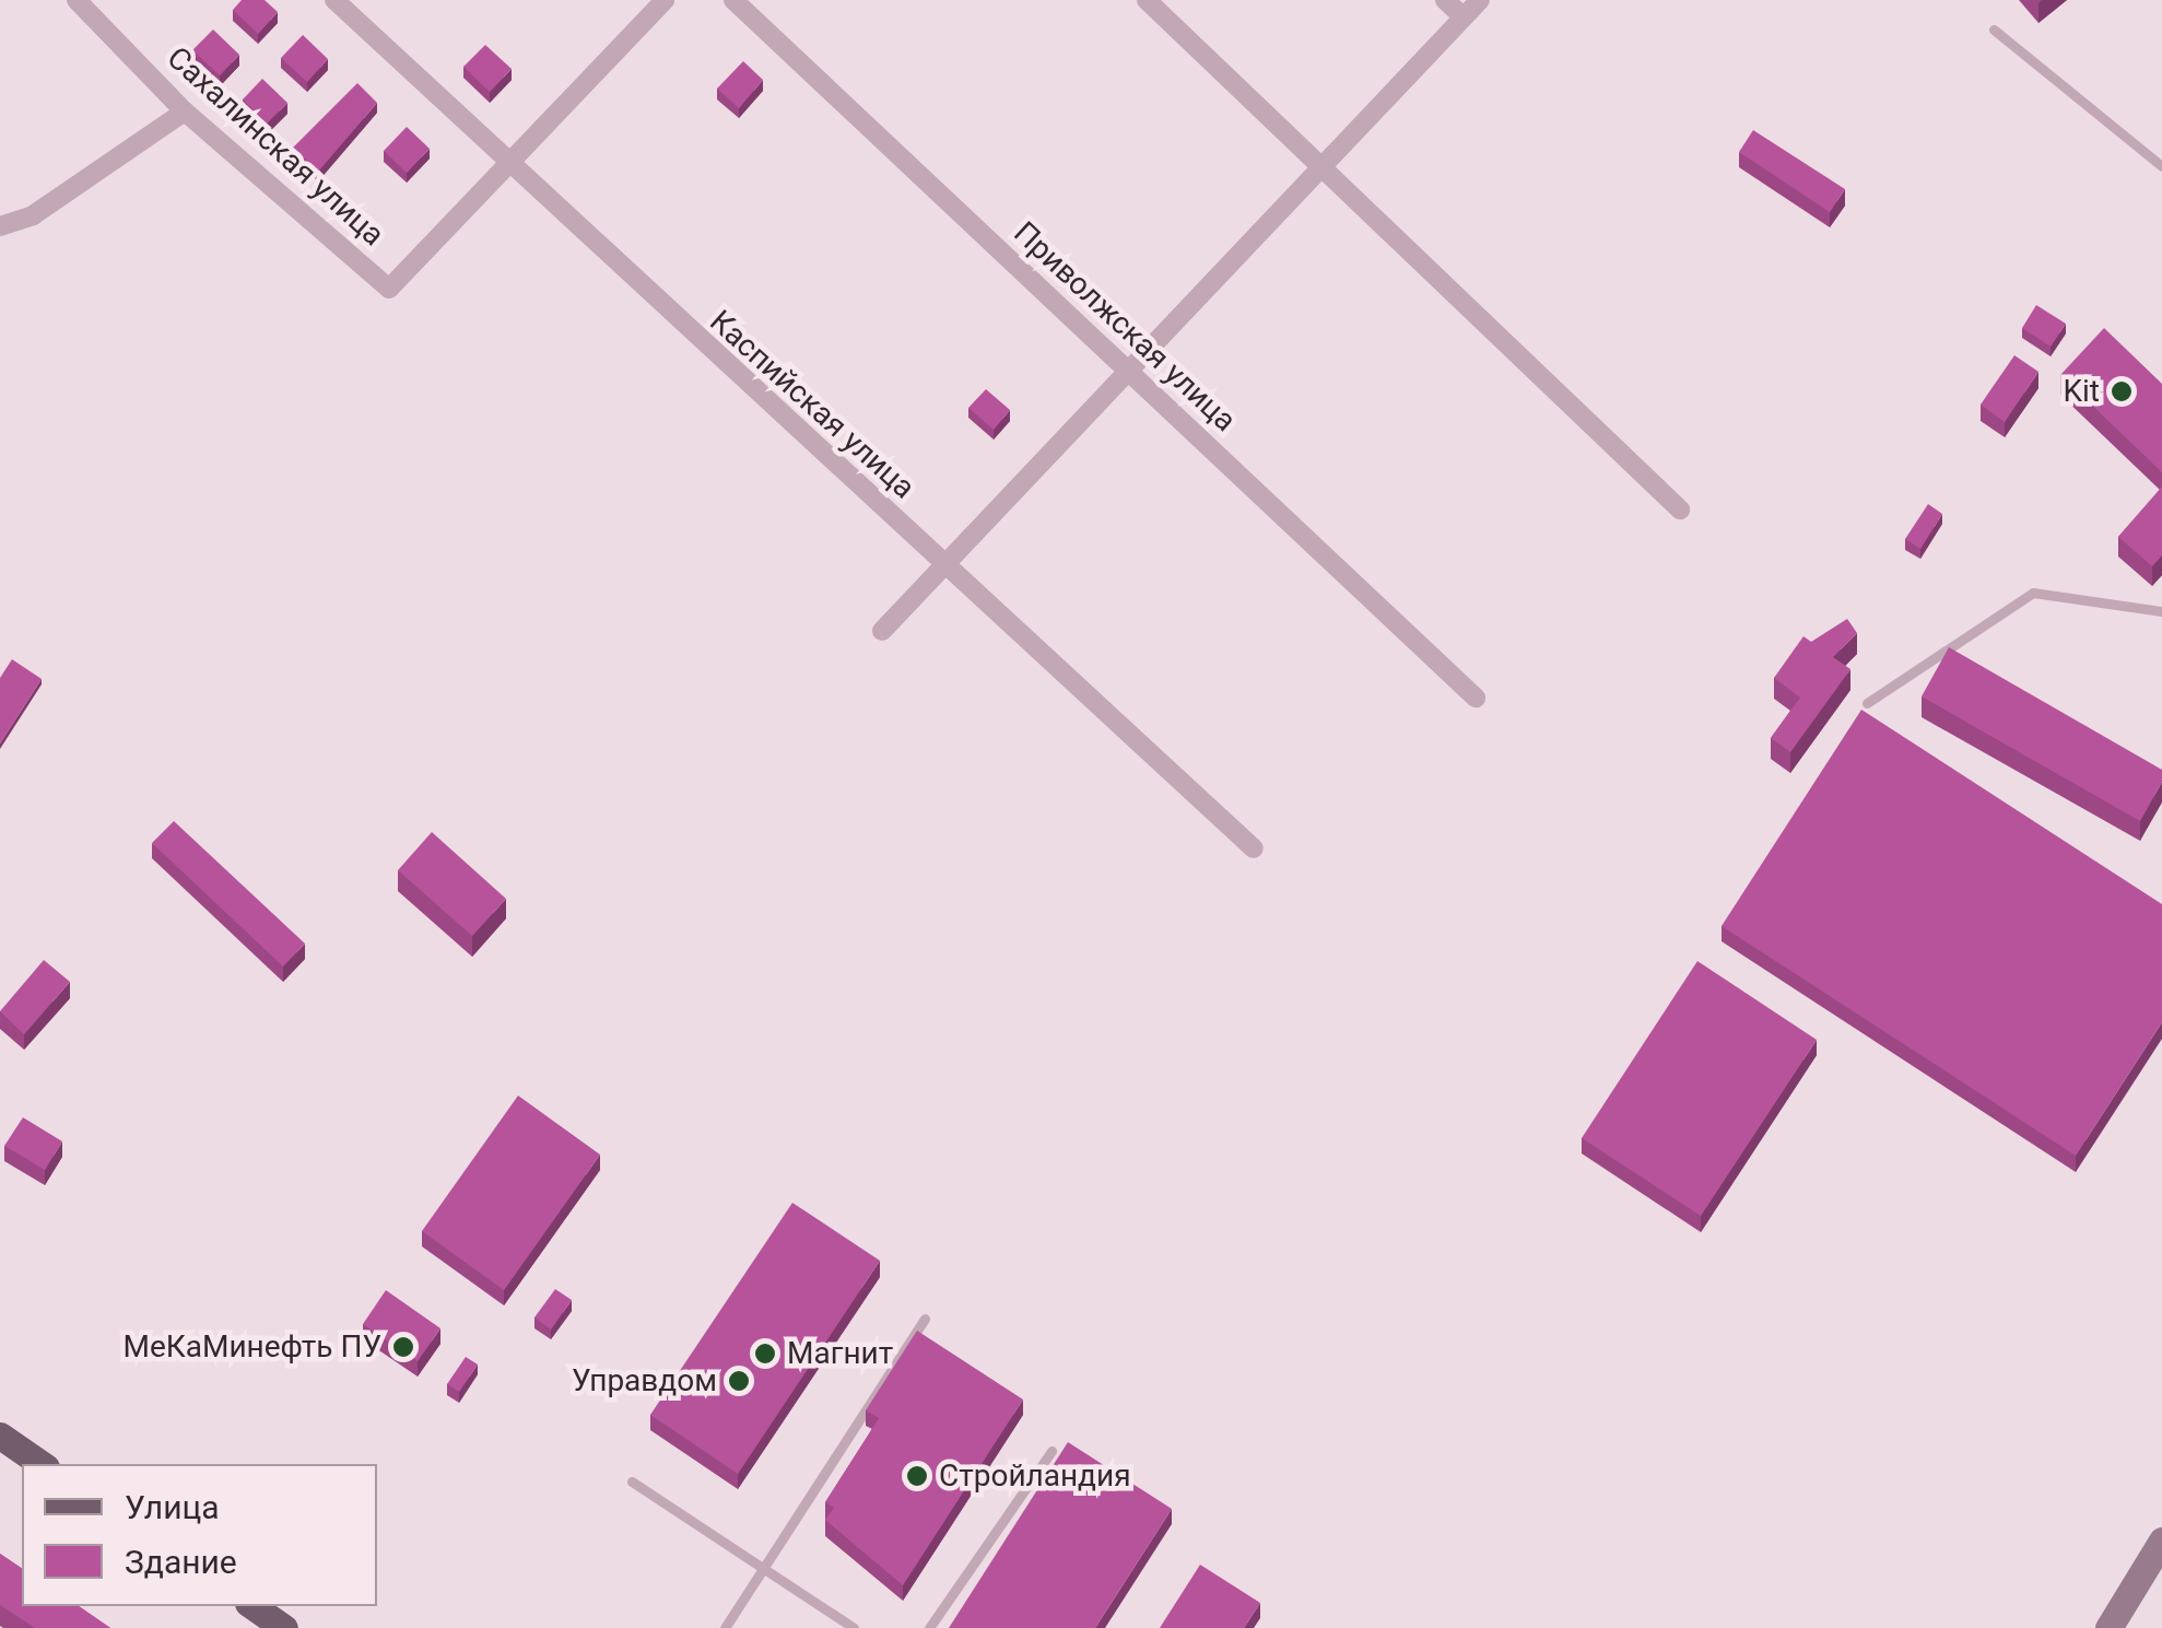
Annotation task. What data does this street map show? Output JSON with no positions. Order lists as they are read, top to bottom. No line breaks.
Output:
{"streets":{"street":["Сахалинская улица","Приволжская улица","Каспийская улица"]},"crossings":[["Сахалинская улица","Каспийская улица"]],"places":["Kit","МеКаМинефть ПУ","Магнит","Управдом","Стройландия"],"legend":["Улица","Здание"]}
